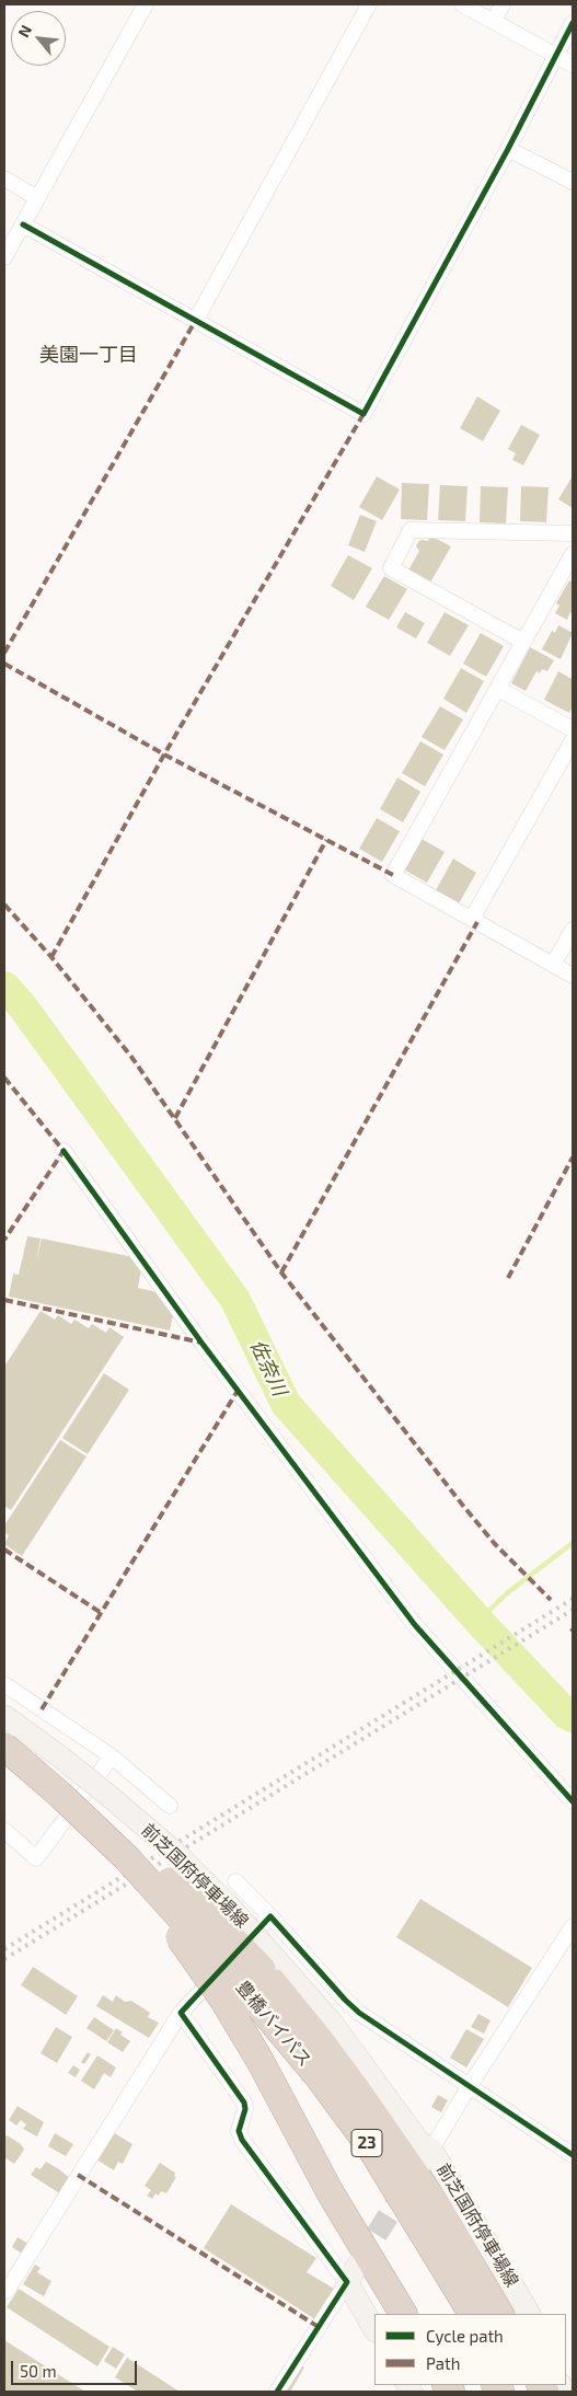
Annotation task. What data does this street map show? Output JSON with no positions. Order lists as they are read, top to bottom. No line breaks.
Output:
{"streets":{"highway":["豊橋バイパス","23"],"main road":["前芝国府停車場線"]},"crossings":[["前芝国府停車場線","豊橋バイパス"]],"districts":["美園一丁目"],"water":["佐奈川"],"legend":["Cycle path","Path"],"scale_bar":"50 m","north":"top left"}
